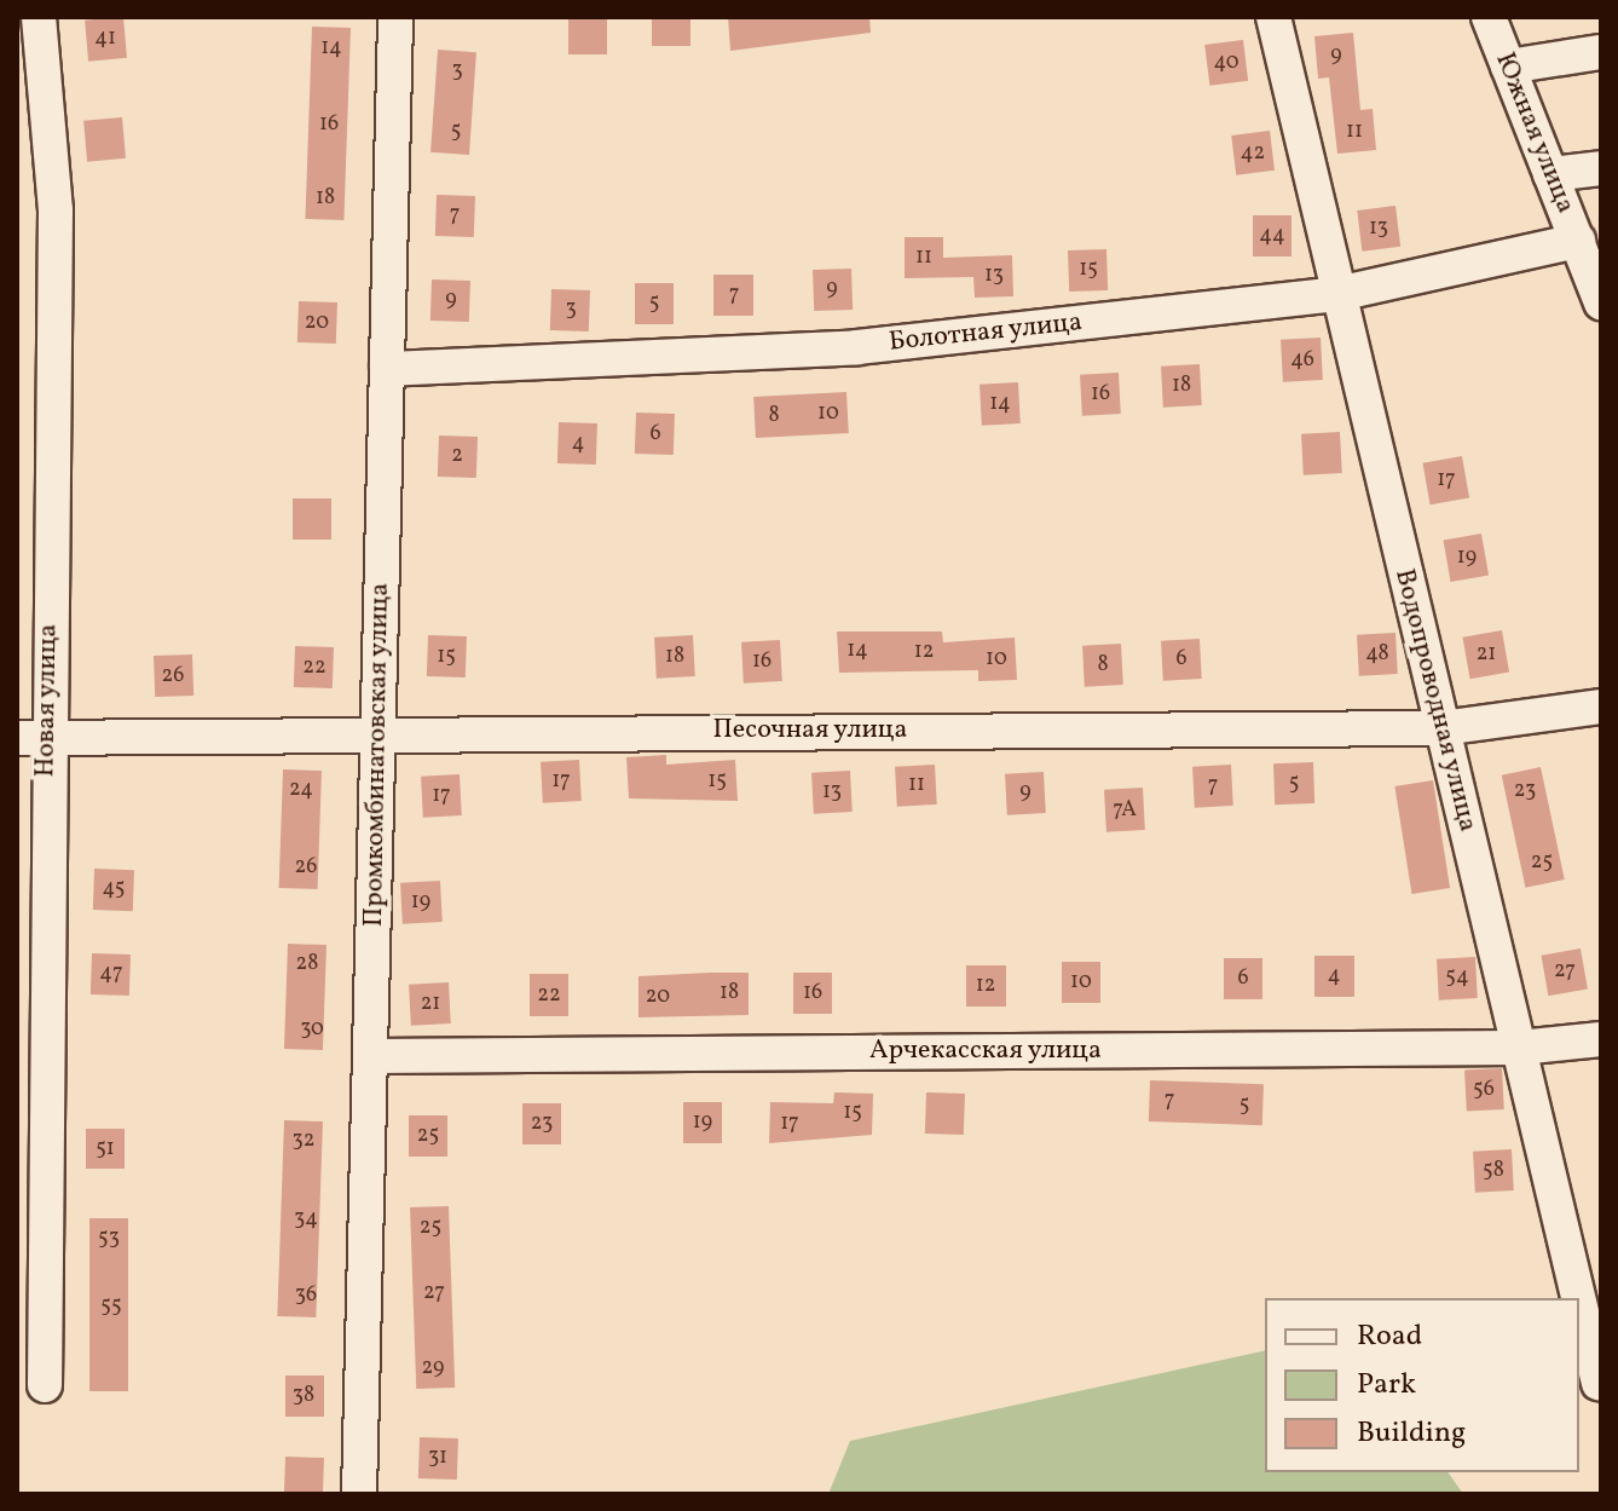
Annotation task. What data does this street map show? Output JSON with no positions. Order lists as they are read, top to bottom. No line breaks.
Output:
{"streets":{"street":["Южная улица","Болотная улица","Новая улица","Водопроводная улица","Песочная улица","Промкомбинатовская улица","Арчекасская улица"]},"crossings":[["Южная улица","Болотная улица"],["Болотная улица","Водопроводная улица"],["Болотная улица","Промкомбинатовская улица"],["Новая улица","Песочная улица"],["Водопроводная улица","Песочная улица"],["Водопроводная улица","Арчекасская улица"],["Песочная улица","Промкомбинатовская улица"],["Промкомбинатовская улица","Арчекасская улица"]],"house_numbers":["41","14","9","40","3","16","5","11","42","18","7","13","44","11","15","13","9","7","9","5","3","20","46","18","16","14","10","8","6","4","2","17","19","14","12","48","21","15","18","10","6","16","8","22","26","17","15","5","11","7","24","23","13","9","17","7А","25","26","45","19","28","27","47","4","54","6","10","12","18","16","22","20","21","30","56","7","5","15","19","23","17","25","32","51","58","34","25","53","27","36","55","29","38","31"],"legend":["Road","Park","Building"]}
